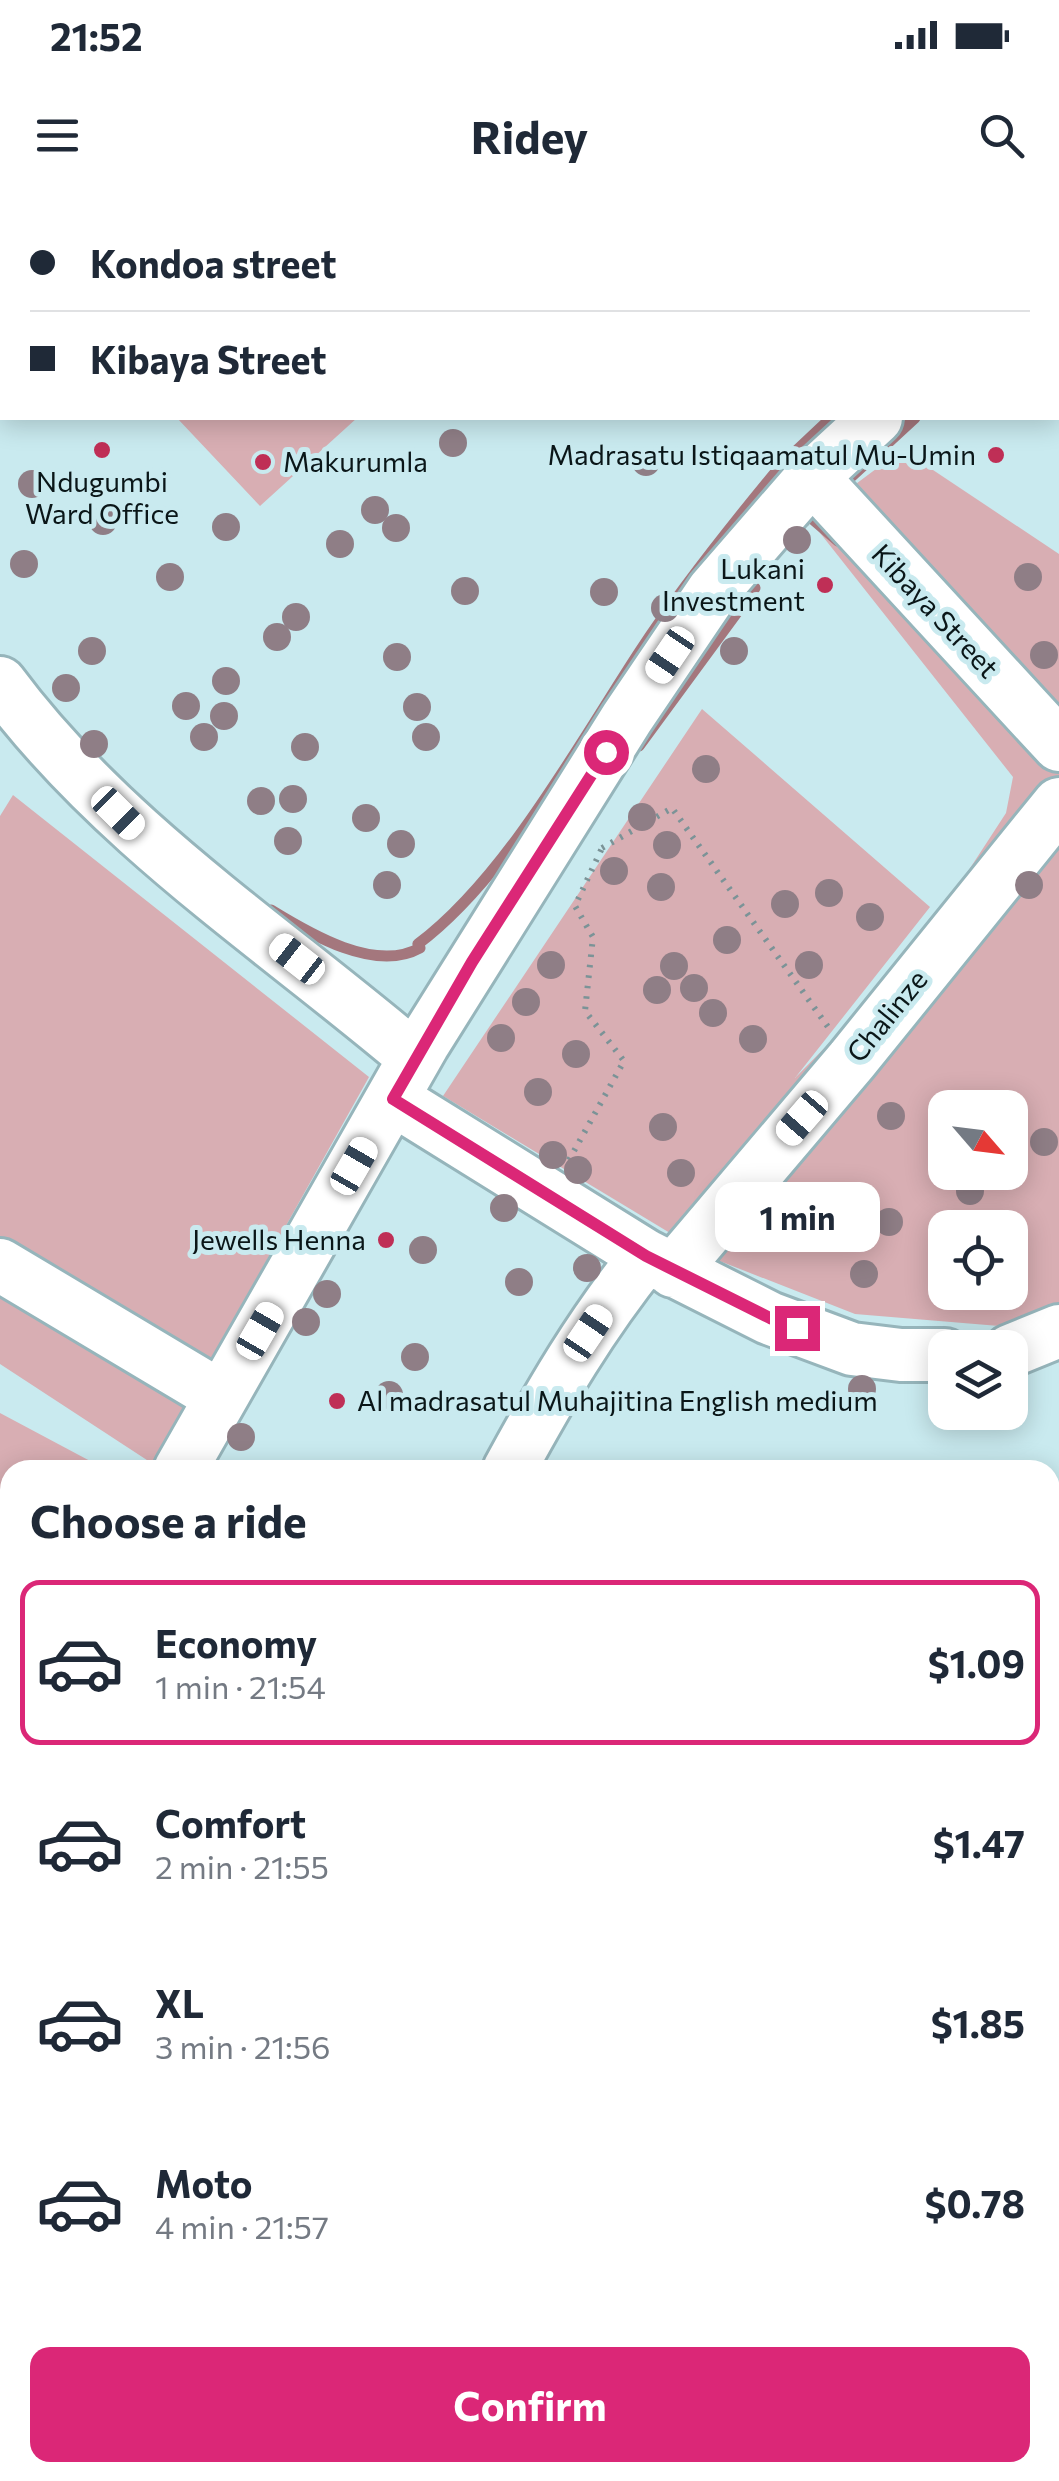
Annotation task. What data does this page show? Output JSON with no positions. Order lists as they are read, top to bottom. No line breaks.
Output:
{"streets":{"street":["Kibaya Street","Chalinze"]},"places":["Ndugumbi Ward Office","Madrasatu Istiqaamatul Mu-Umin","Makurumla","Lukani Investment","Jewells Henna","Al madrasatul Muhajitina English medium"],"north":"bottom right","page":{"status":"21:52","header":"Ridey","banner":["Kondoa street","Kibaya Street"],"bubble":"1 min","heading":"Choose a ride","list":[{"name":"Economy","note":"1 min · 21:54","value":"$1.09"},{"name":"Comfort","note":"2 min · 21:55","value":"$1.47"},{"name":"XL","note":"3 min · 21:56","value":"$1.85"},{"name":"Moto","note":"4 min · 21:57","value":"$0.78"}],"buttons":"Confirm"}}
